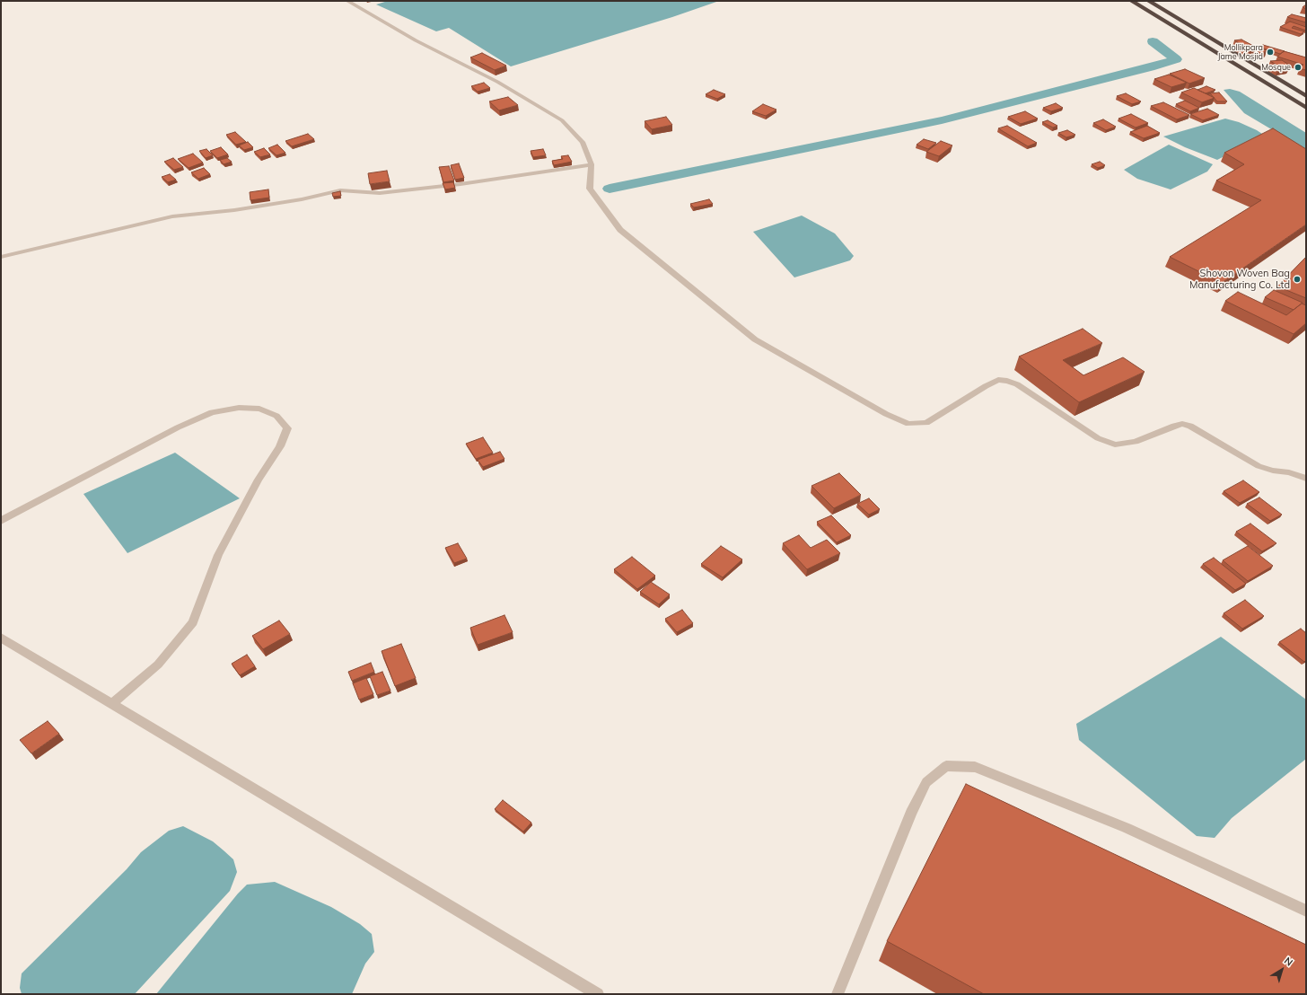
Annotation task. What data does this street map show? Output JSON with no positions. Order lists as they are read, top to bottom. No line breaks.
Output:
{"places":["Mollikpara Jame Mosjid","Mosque","Shovon Woven Bag Manufacturing Co. Ltd"],"north":"top right"}
